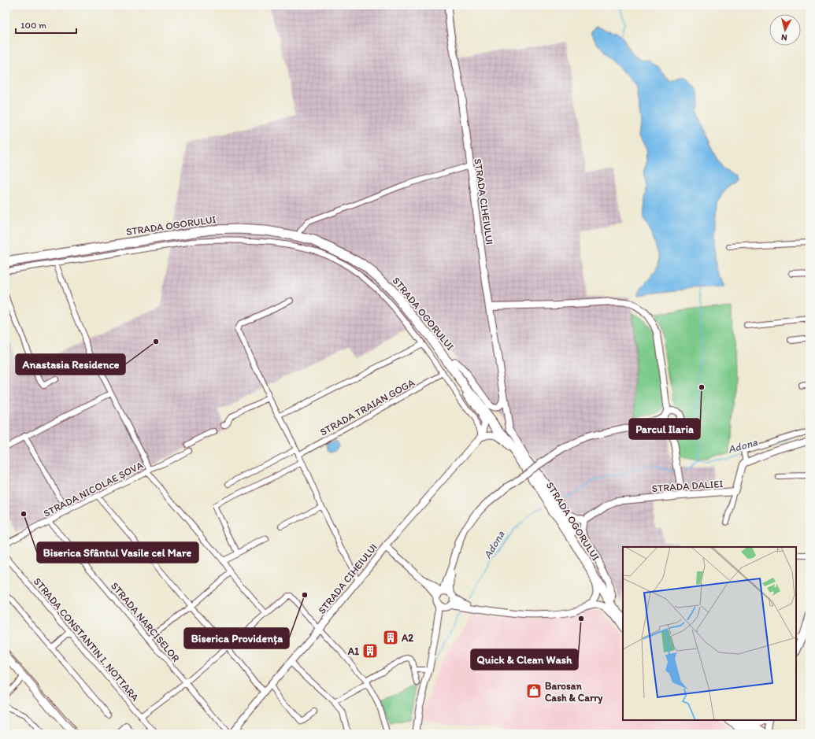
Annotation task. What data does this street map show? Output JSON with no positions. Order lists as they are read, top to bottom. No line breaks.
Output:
{"streets":{"highway":["STRADA OGORULUI"],"street":["STRADA CIHEIULUI","STRADA TRAIAN GOGA","STRADA DALIEI","STRADA NICOLAE ȘOVA","STRADA NARCISELOR","STRADA CONSTANTIN I. NOTTARA"]},"crossings":[["STRADA CIHEIULUI","STRADA OGORULUI"],["STRADA NICOLAE ȘOVA","STRADA NARCISELOR"]],"water":["Adona"],"places":{"other":["Anastasia Residence","Parcul Ilaria","Biserica Sfântul Vasile cel Mare","Biserica Providența","Quick & Clean Wash"],"building":["A2","A1"],"shop":["Barosan Cash & Carry"]},"scale_bar":"100 m","north":"bottom"}
